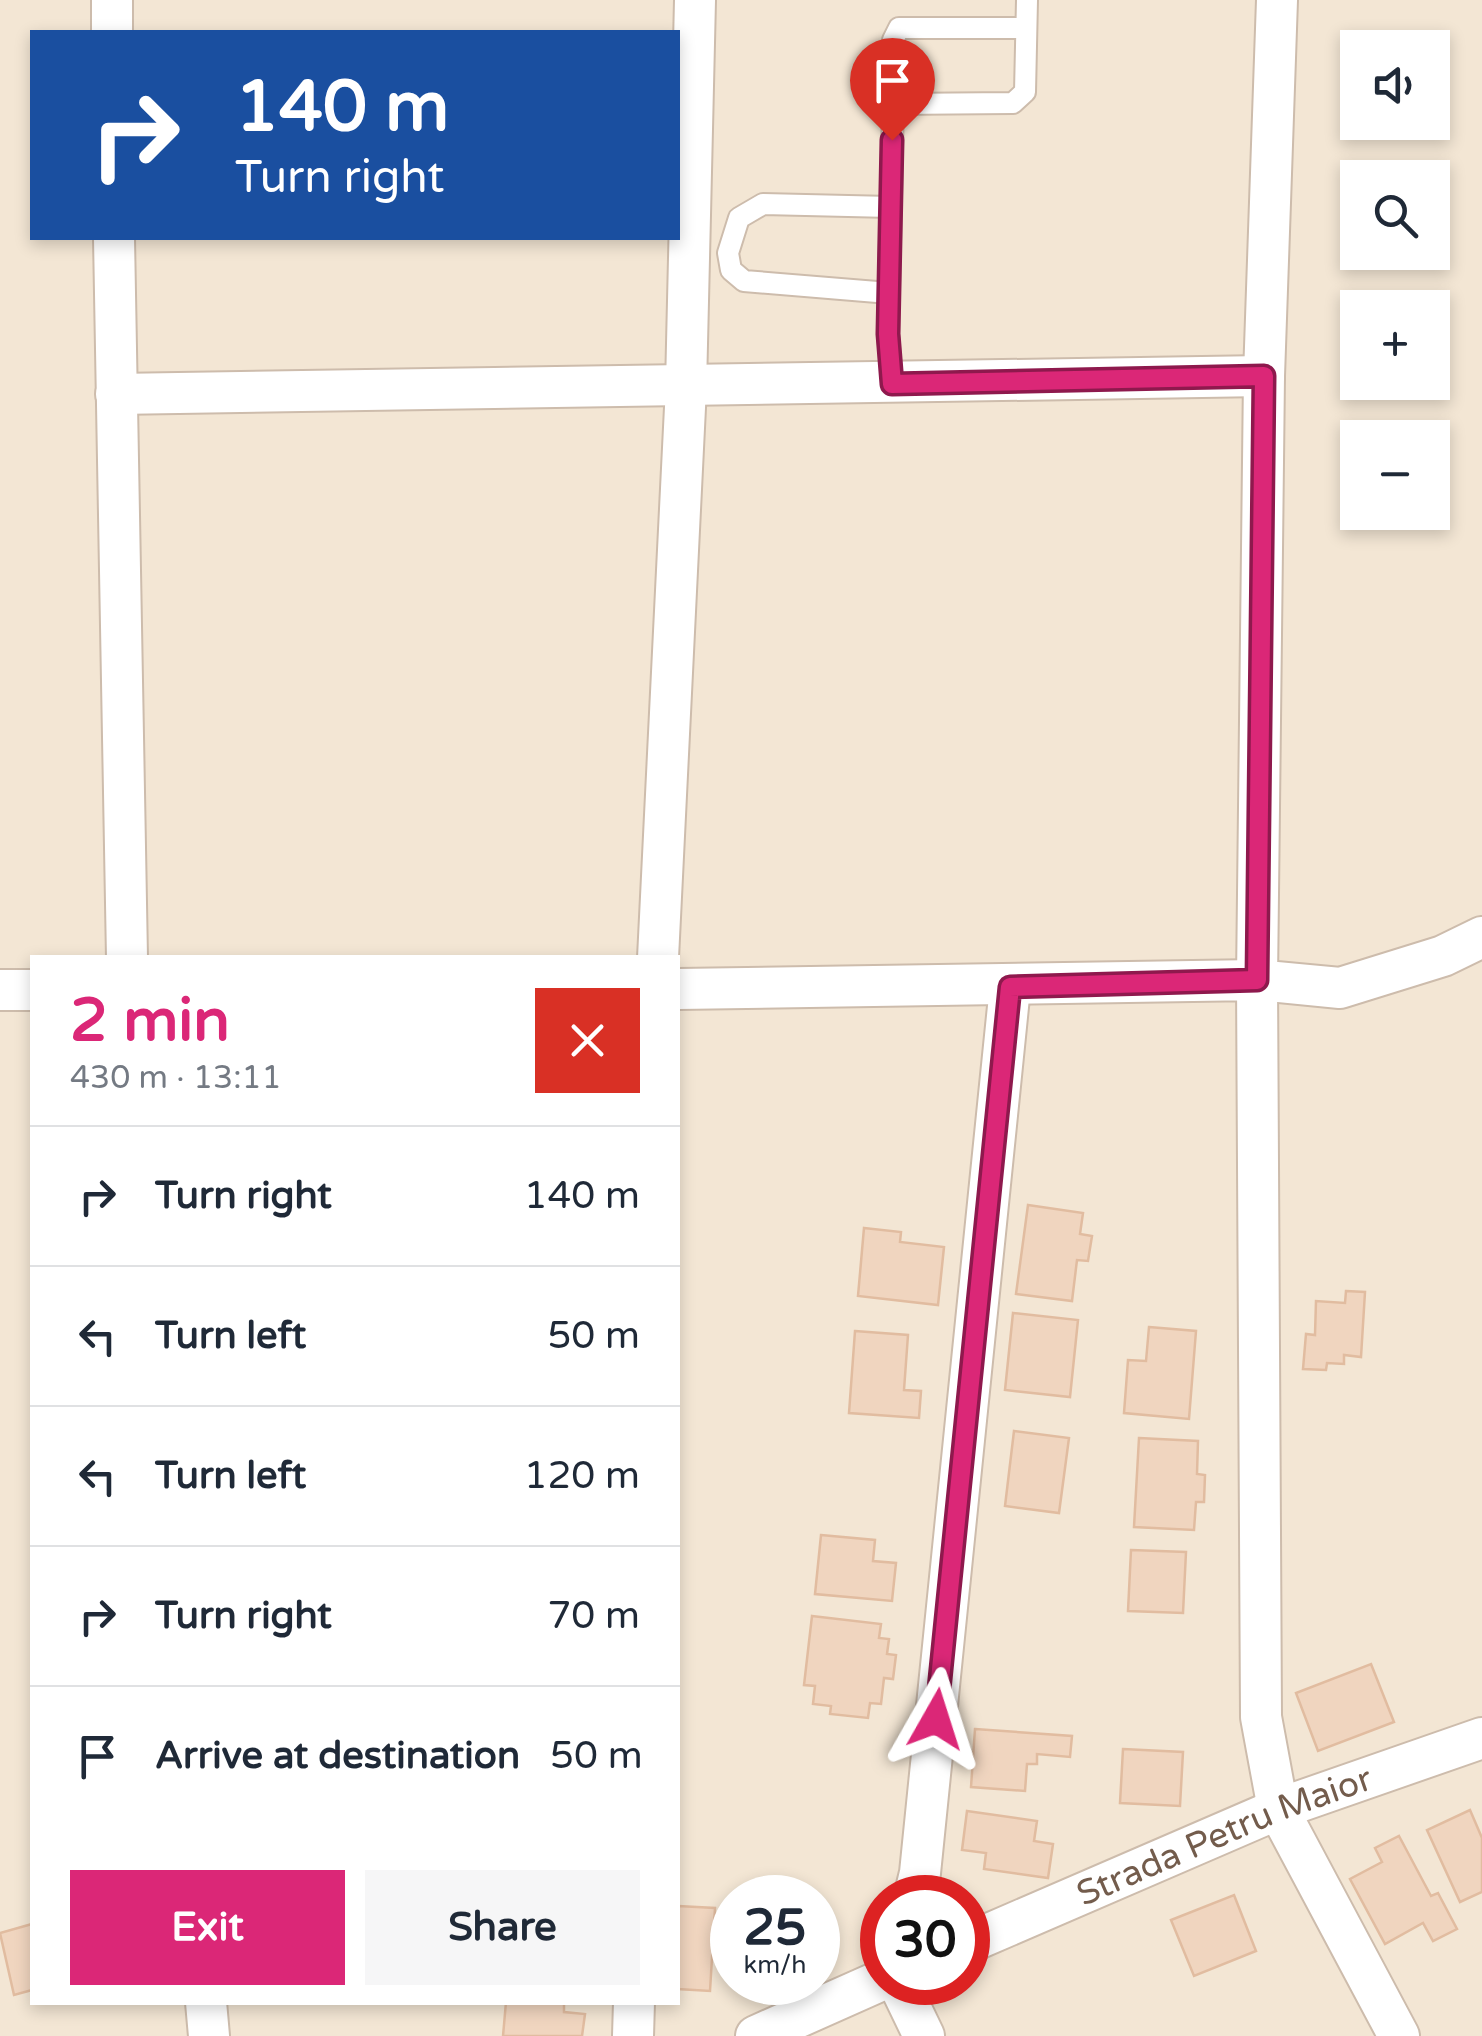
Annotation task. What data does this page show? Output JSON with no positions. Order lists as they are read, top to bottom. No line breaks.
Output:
{"streets":{"street":["Strada Petru Maior"]},"page":{"map_buttons":["+","−"],"turn":["140 m","Turn right"],"heading":["2 min","430 m · 13:11"],"list":[{"name":"Turn right","value":"140 m"},{"name":"Turn left","value":"50 m"},{"name":"Turn left","value":"120 m"},{"name":"Turn right","value":"70 m"},{"name":"Arrive at destination","value":"50 m"}],"buttons":["Exit","Share"],"speed":"25 km/h","limit":"30"}}
